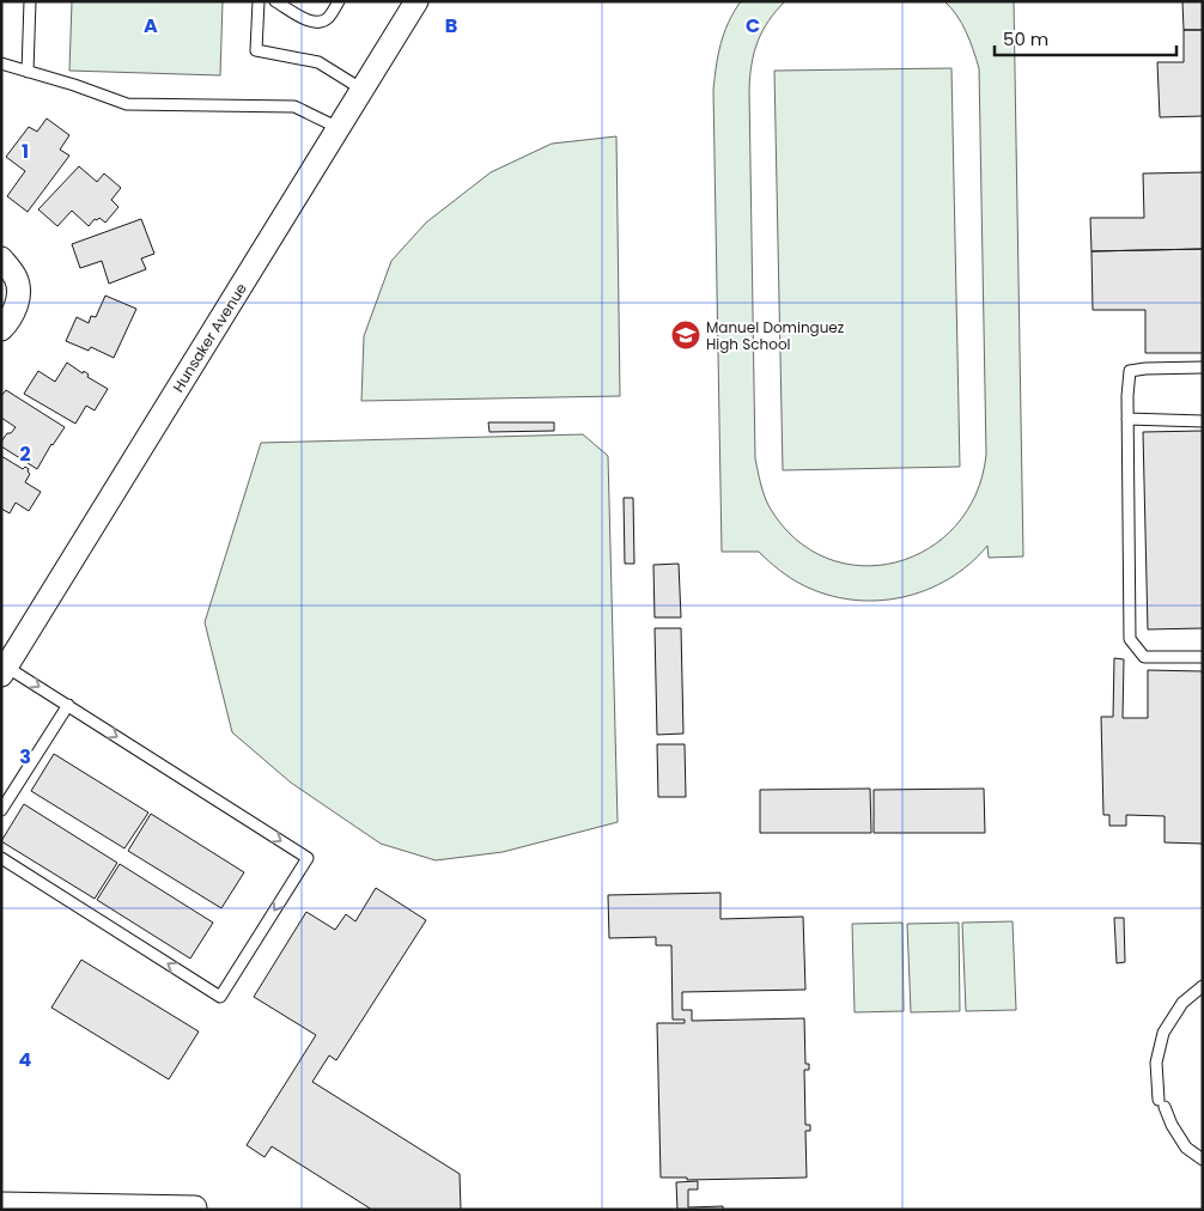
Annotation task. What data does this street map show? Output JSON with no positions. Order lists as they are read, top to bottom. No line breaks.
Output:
{"streets":{"street":["Hunsaker Avenue"]},"places":{"school or university":["Manuel Dominguez High School"]},"scale_bar":"50 m","grid":{"columns":["A","B","C"],"rows":["1","2","3","4"]}}
